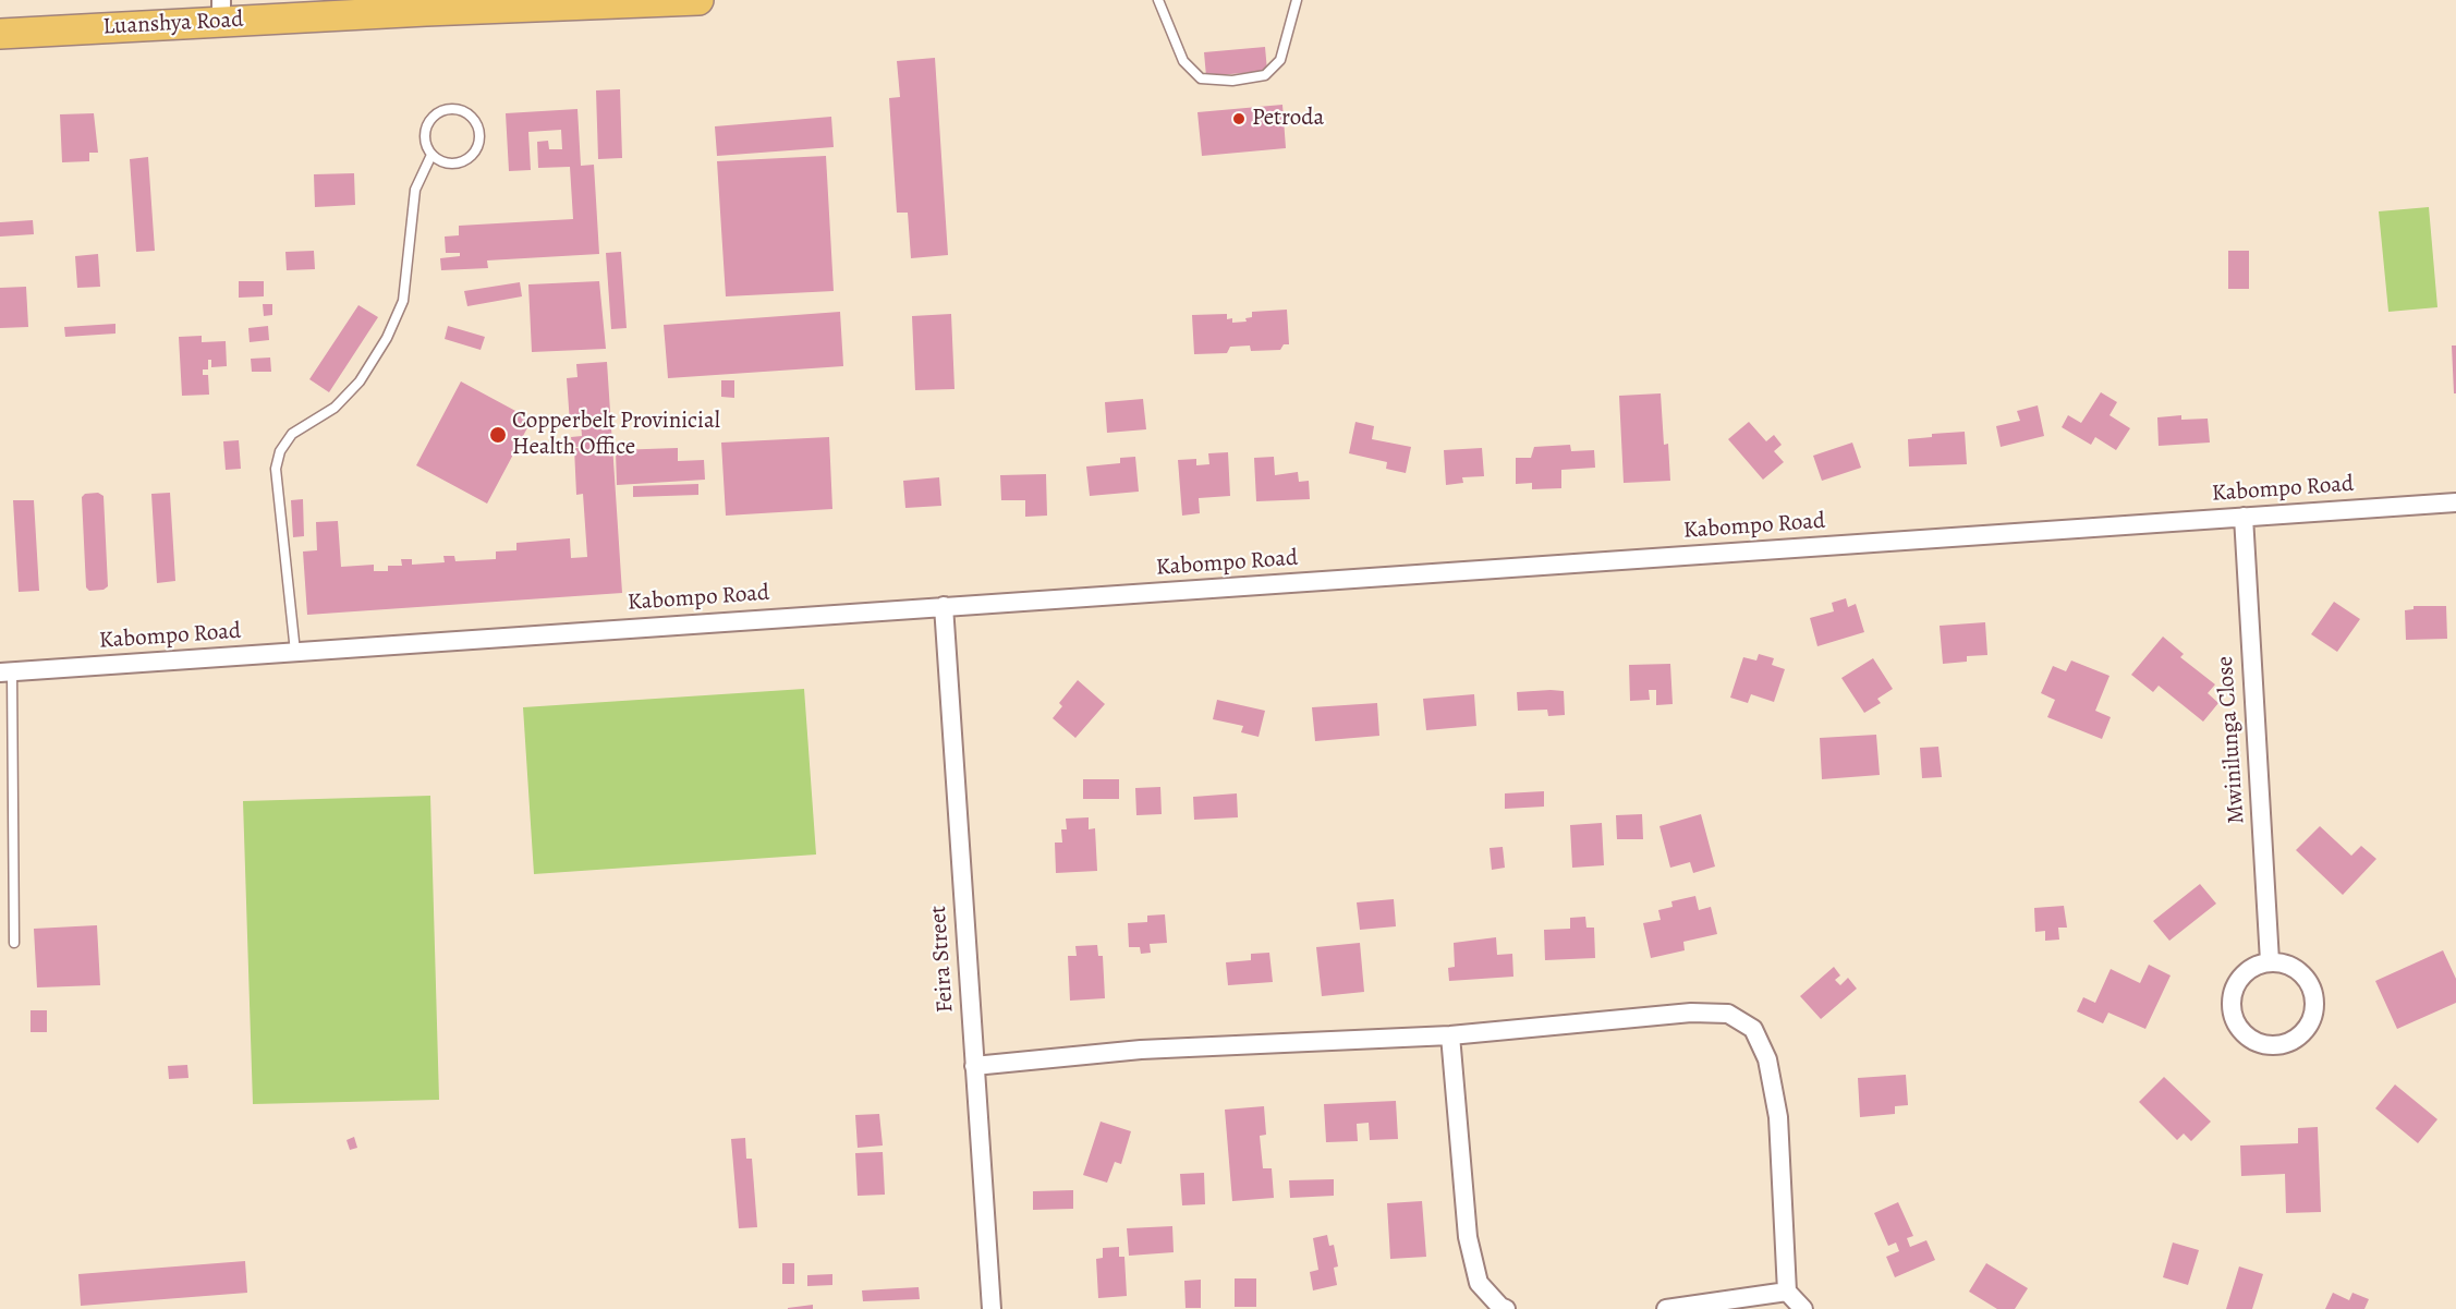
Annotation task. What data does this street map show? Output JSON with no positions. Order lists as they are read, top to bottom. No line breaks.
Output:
{"streets":{"highway":["Luanshya Road"],"street":["Kabompo Road","Mwinilunga Close","Feira Street"]},"crossings":[["Kabompo Road","Mwinilunga Close"],["Kabompo Road","Feira Street"]],"places":["Petroda","Copperbelt Provinicial Health Office"]}
